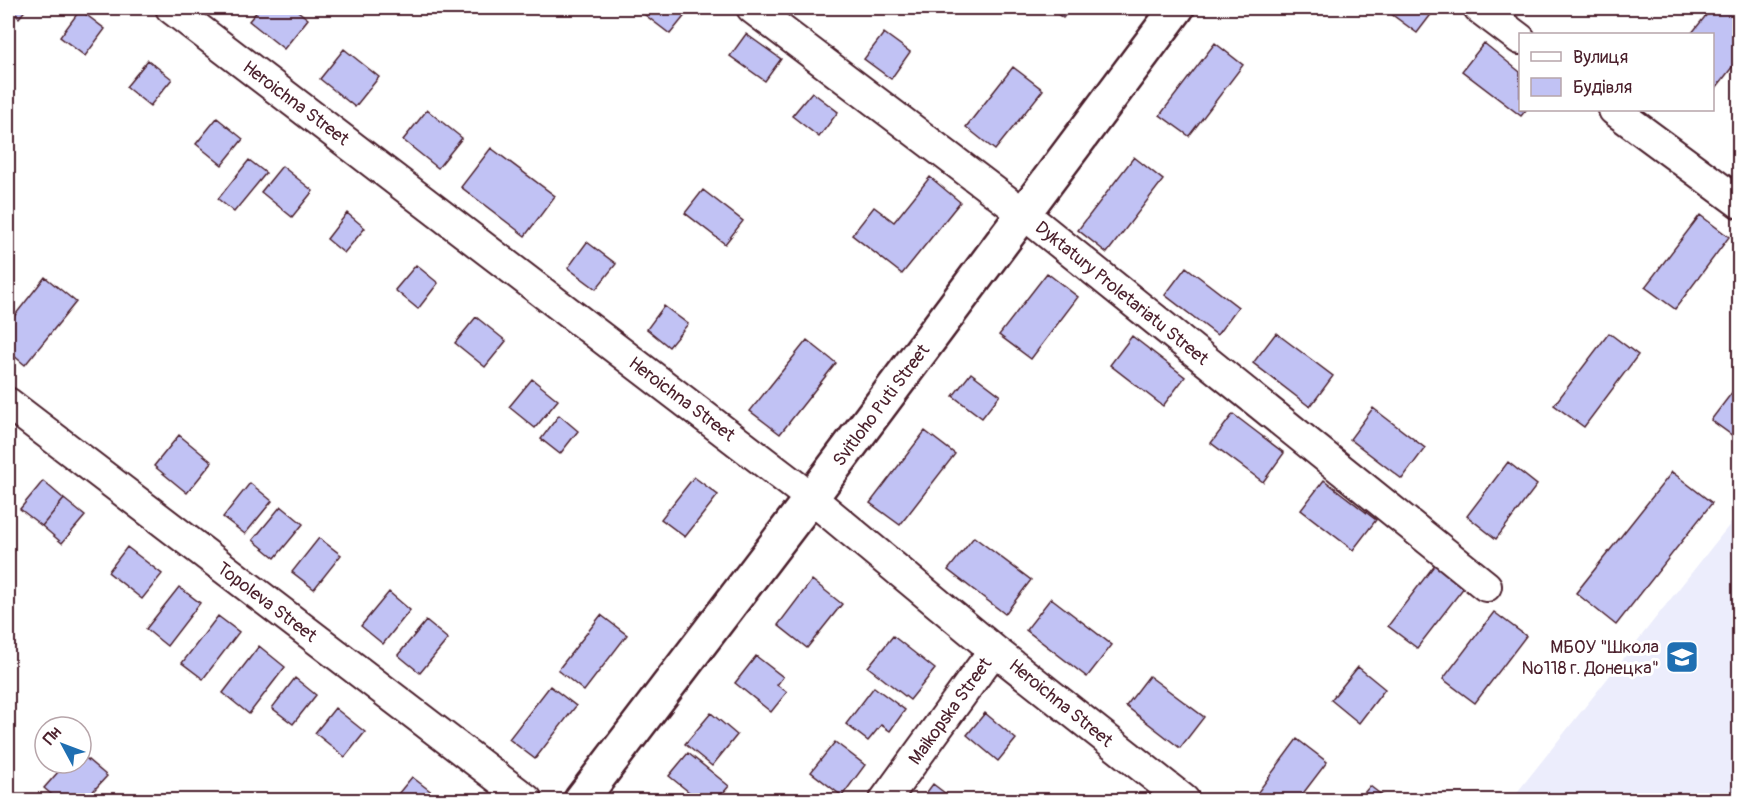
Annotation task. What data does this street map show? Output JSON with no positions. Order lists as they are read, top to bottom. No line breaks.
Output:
{"streets":{"main road":["Svitloho Puti Street"],"street":["Heroichna Street","Dyktatury Proletariatu Street","Topoleva Street","Maikopska Street"]},"crossings":[["Heroichna Street","Svitloho Puti Street"],["Heroichna Street","Maikopska Street"],["Dyktatury Proletariatu Street","Svitloho Puti Street"]],"places":{"school or university":["МБОУ \"Школа №118 г. Донецка\""]},"legend":["Вулиця","Будівля"],"north":"top left"}
